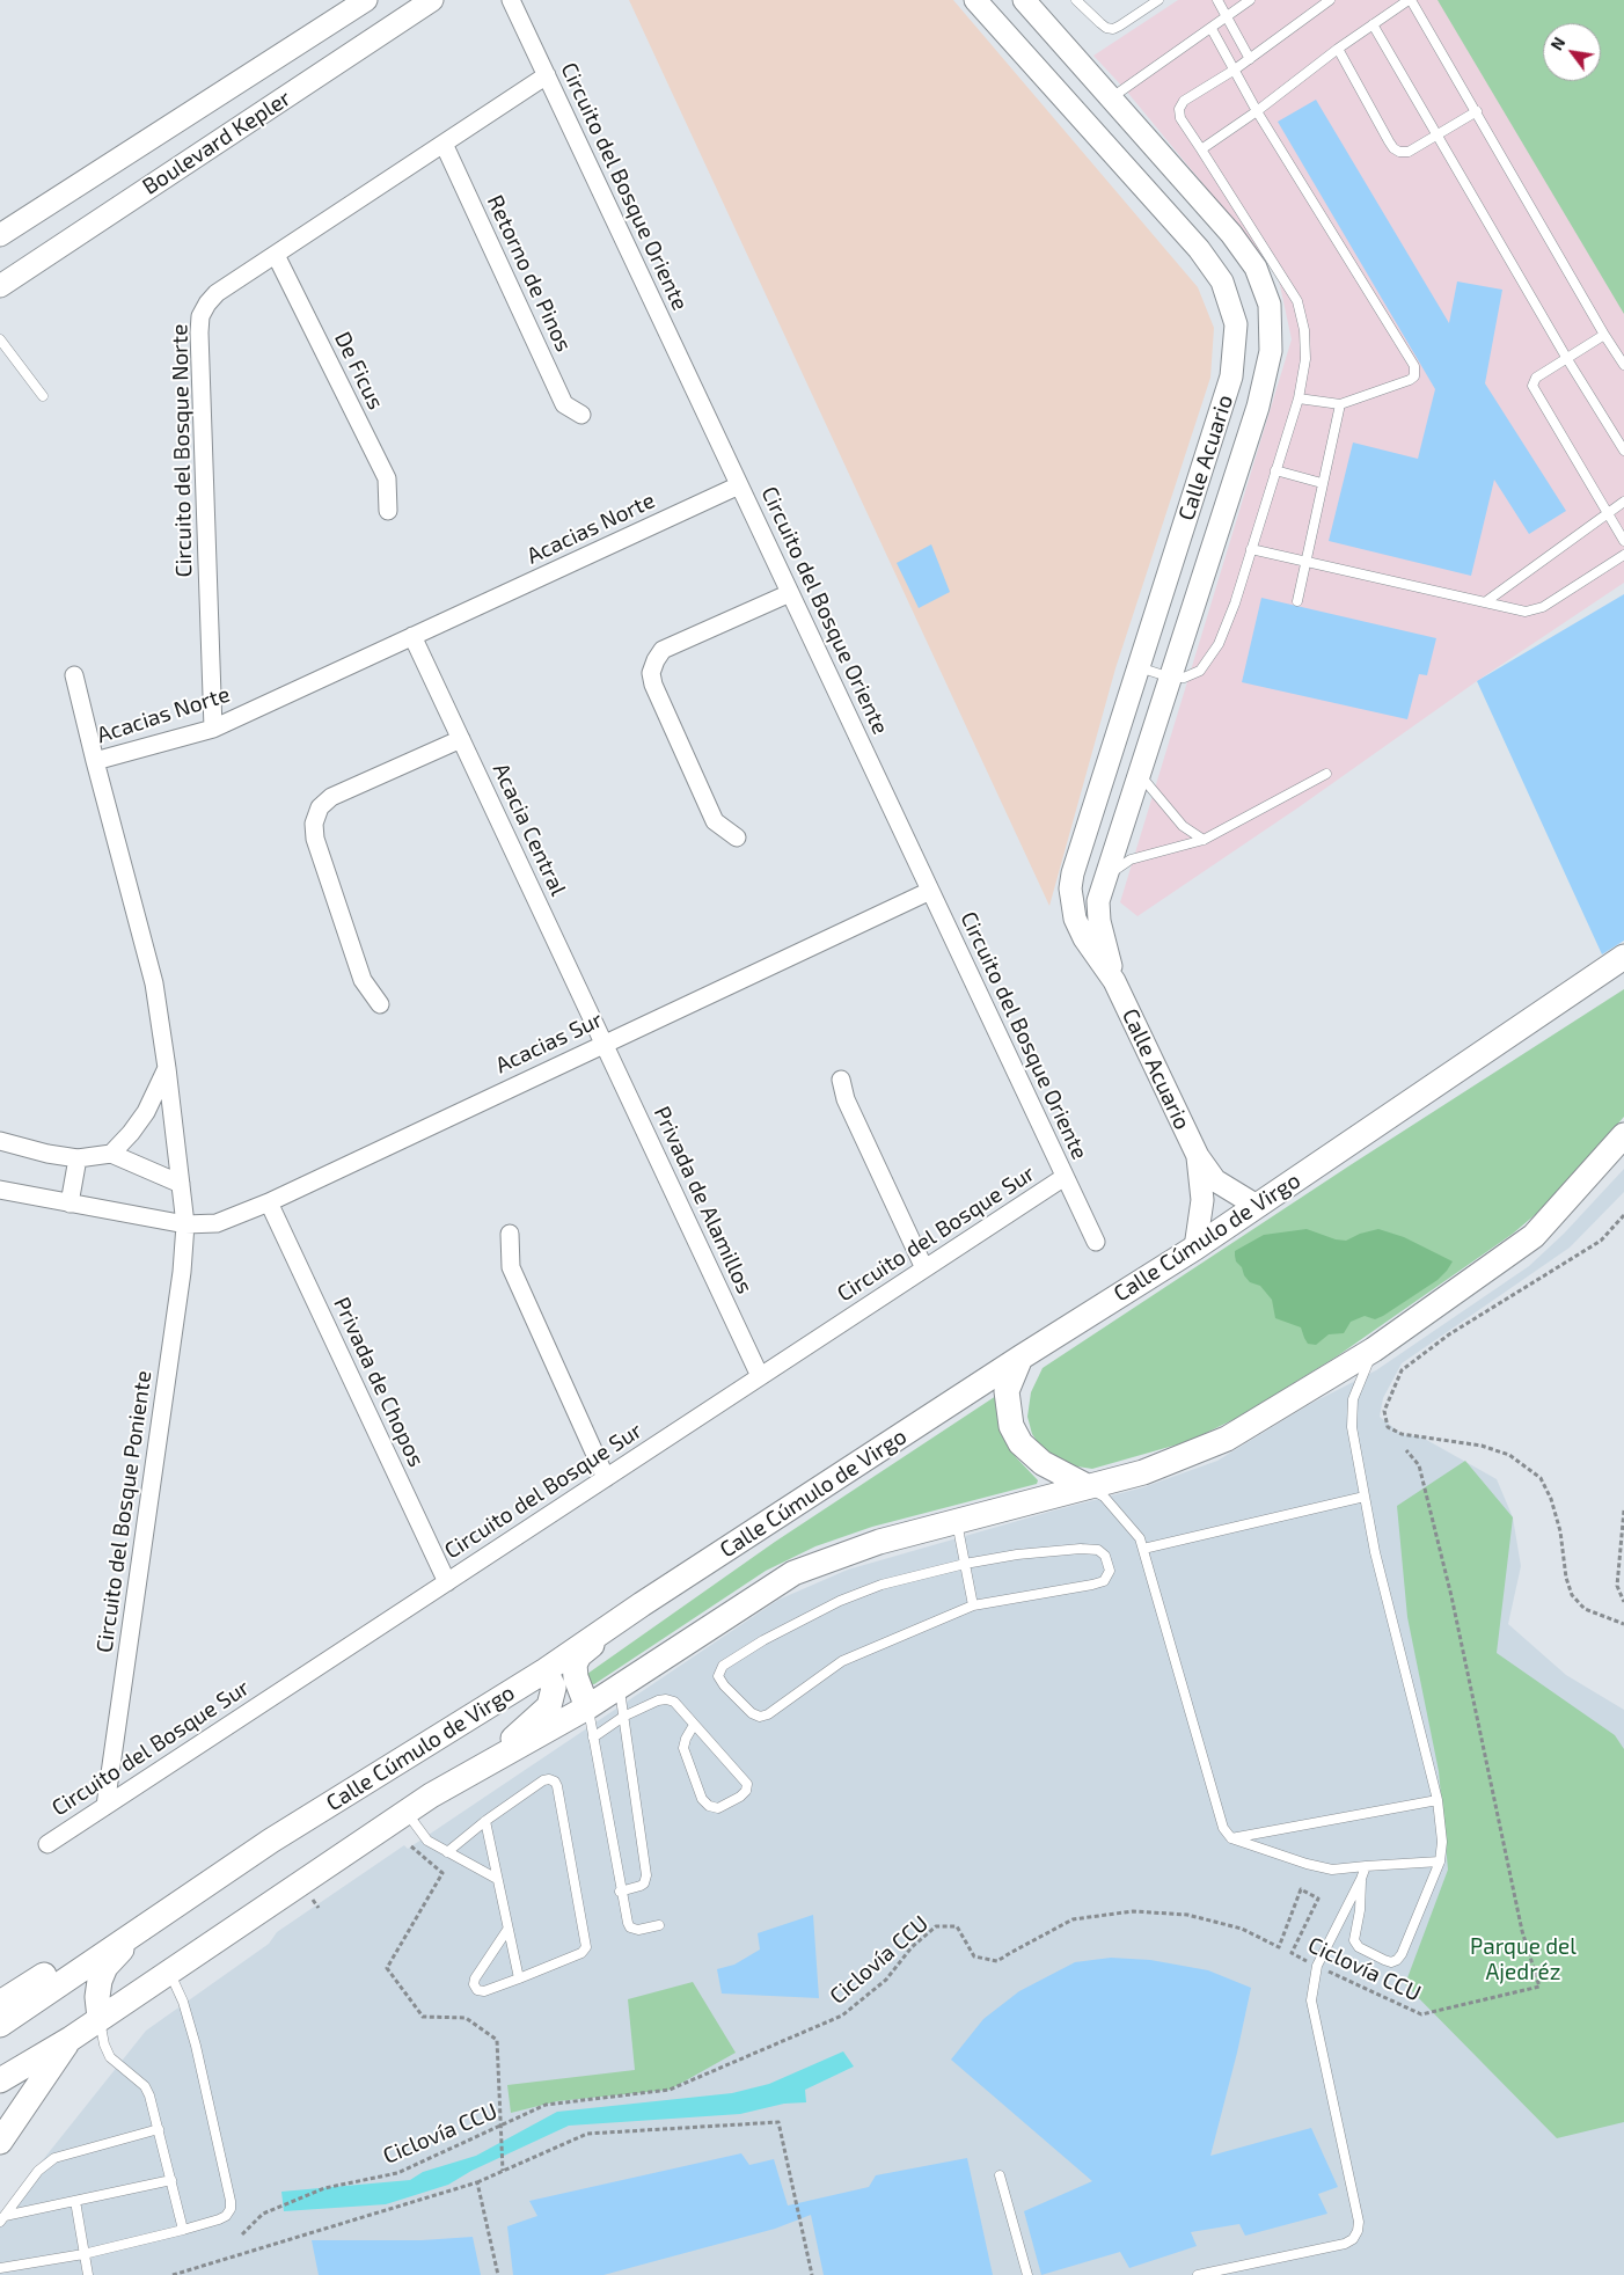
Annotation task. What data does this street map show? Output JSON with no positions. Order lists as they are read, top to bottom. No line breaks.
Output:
{"streets":{"main road":["Calle Cúmulo de Virgo"],"street":["Boulevard Kepler","Circuito del Bosque Oriente","Retorno de Pinos","De Ficus","Circuito del Bosque Norte","Calle Acuario","Acacias Norte","Acacia Central","Acacias Sur","Privada de Alamillos","Circuito del Bosque Sur","Privada de Chopos","Circuito del Bosque Poniente"],"path":["Ciclovía CCU"]},"crossings":[["Circuito del Bosque Oriente","Circuito del Bosque Norte"],["Circuito del Bosque Oriente","Acacias Norte"],["Circuito del Bosque Oriente","Acacias Sur"],["Circuito del Bosque Oriente","Circuito del Bosque Sur"],["Retorno de Pinos","Circuito del Bosque Norte"],["De Ficus","Circuito del Bosque Norte"],["Circuito del Bosque Norte","Acacias Norte"],["Calle Acuario","Calle Cúmulo de Virgo"],["Acacias Norte","Acacia Central"],["Acacias Norte","Acacias Sur"],["Acacias Norte","Circuito del Bosque Poniente"],["Acacia Central","Acacias Sur"],["Acacia Central","Privada de Alamillos"],["Acacias Sur","Privada de Alamillos"],["Acacias Sur","Privada de Chopos"],["Acacias Sur","Circuito del Bosque Poniente"],["Privada de Alamillos","Circuito del Bosque Sur"],["Circuito del Bosque Sur","Privada de Chopos"],["Circuito del Bosque Sur","Circuito del Bosque Poniente"]],"parks":["Parque del Ajedréz"],"north":"top left"}
